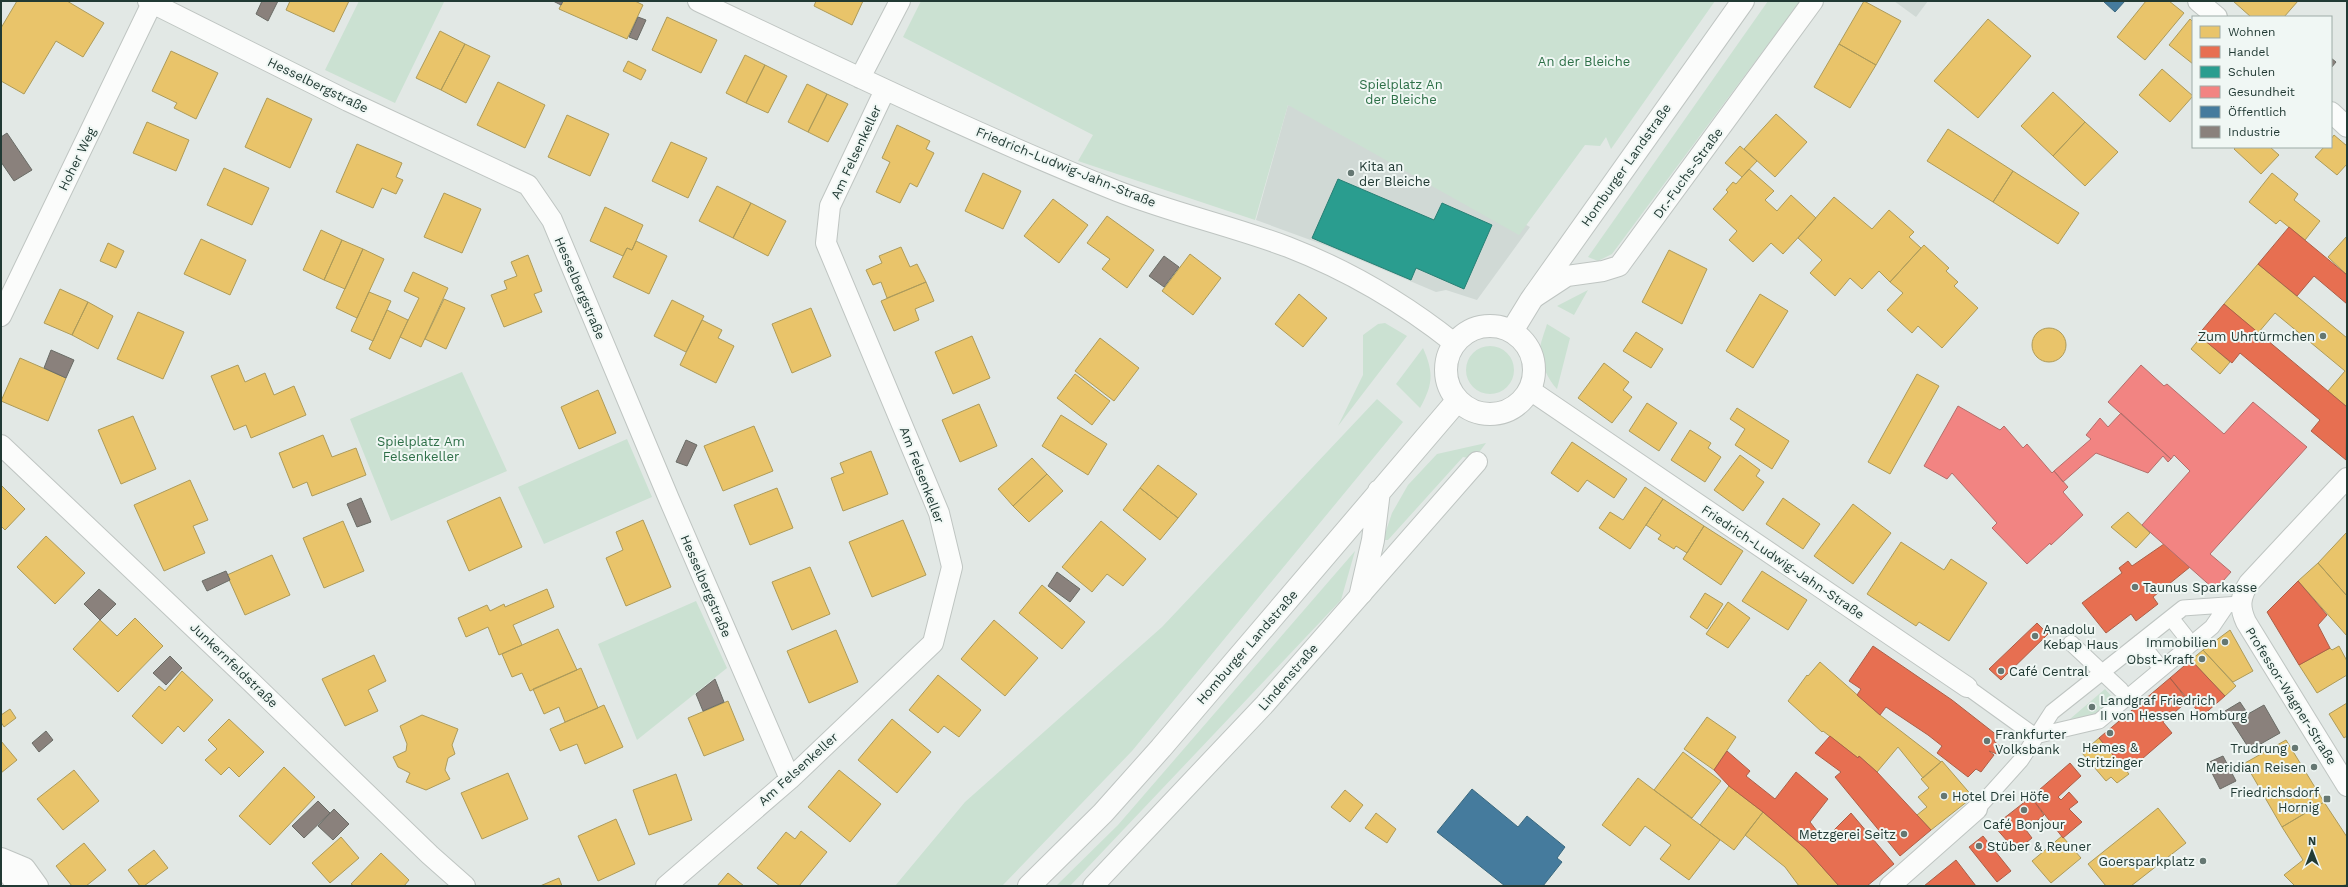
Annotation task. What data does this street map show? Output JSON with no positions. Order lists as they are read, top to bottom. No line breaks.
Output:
{"streets":{"street":["Hesselbergstraße","Am Felsenkeller","Hoher Weg","Homburger Landstraße","Friedrich-Ludwig-Jahn-Straße","Dr.-Fuchs-Straße","Junkernfeldstraße","Lindenstraße","Professor-Wagner-Straße"]},"crossings":[["Hesselbergstraße","Am Felsenkeller"],["Hesselbergstraße","Hoher Weg"],["Am Felsenkeller","Friedrich-Ludwig-Jahn-Straße"],["Homburger Landstraße","Friedrich-Ludwig-Jahn-Straße"],["Homburger Landstraße","Dr.-Fuchs-Straße"]],"parks":["An der Bleiche","Spielplatz An der Bleiche","Spielplatz Am Felsenkeller"],"places":{"other":["Kita an der Bleiche","Zum Uhrtürmchen","Taunus Sparkasse","Anadolu Kebap Haus","Immobilien","Obst-Kraft","Café Central","Landgraf Friedrich II von Hessen Homburg","Hemes & Stritzinger","Frankfurter Volksbank","Trudrung","Meridian Reisen","Hotel Drei Höfe","Café Bonjour","Metzgerei Seitz","Stüber & Reuner","Goersparkplatz"],"transit":["Friedrichsdorf Hornig"]},"legend":["Wohnen","Handel","Schulen","Gesundheit","Öffentlich","Industrie"],"north":"top"}
